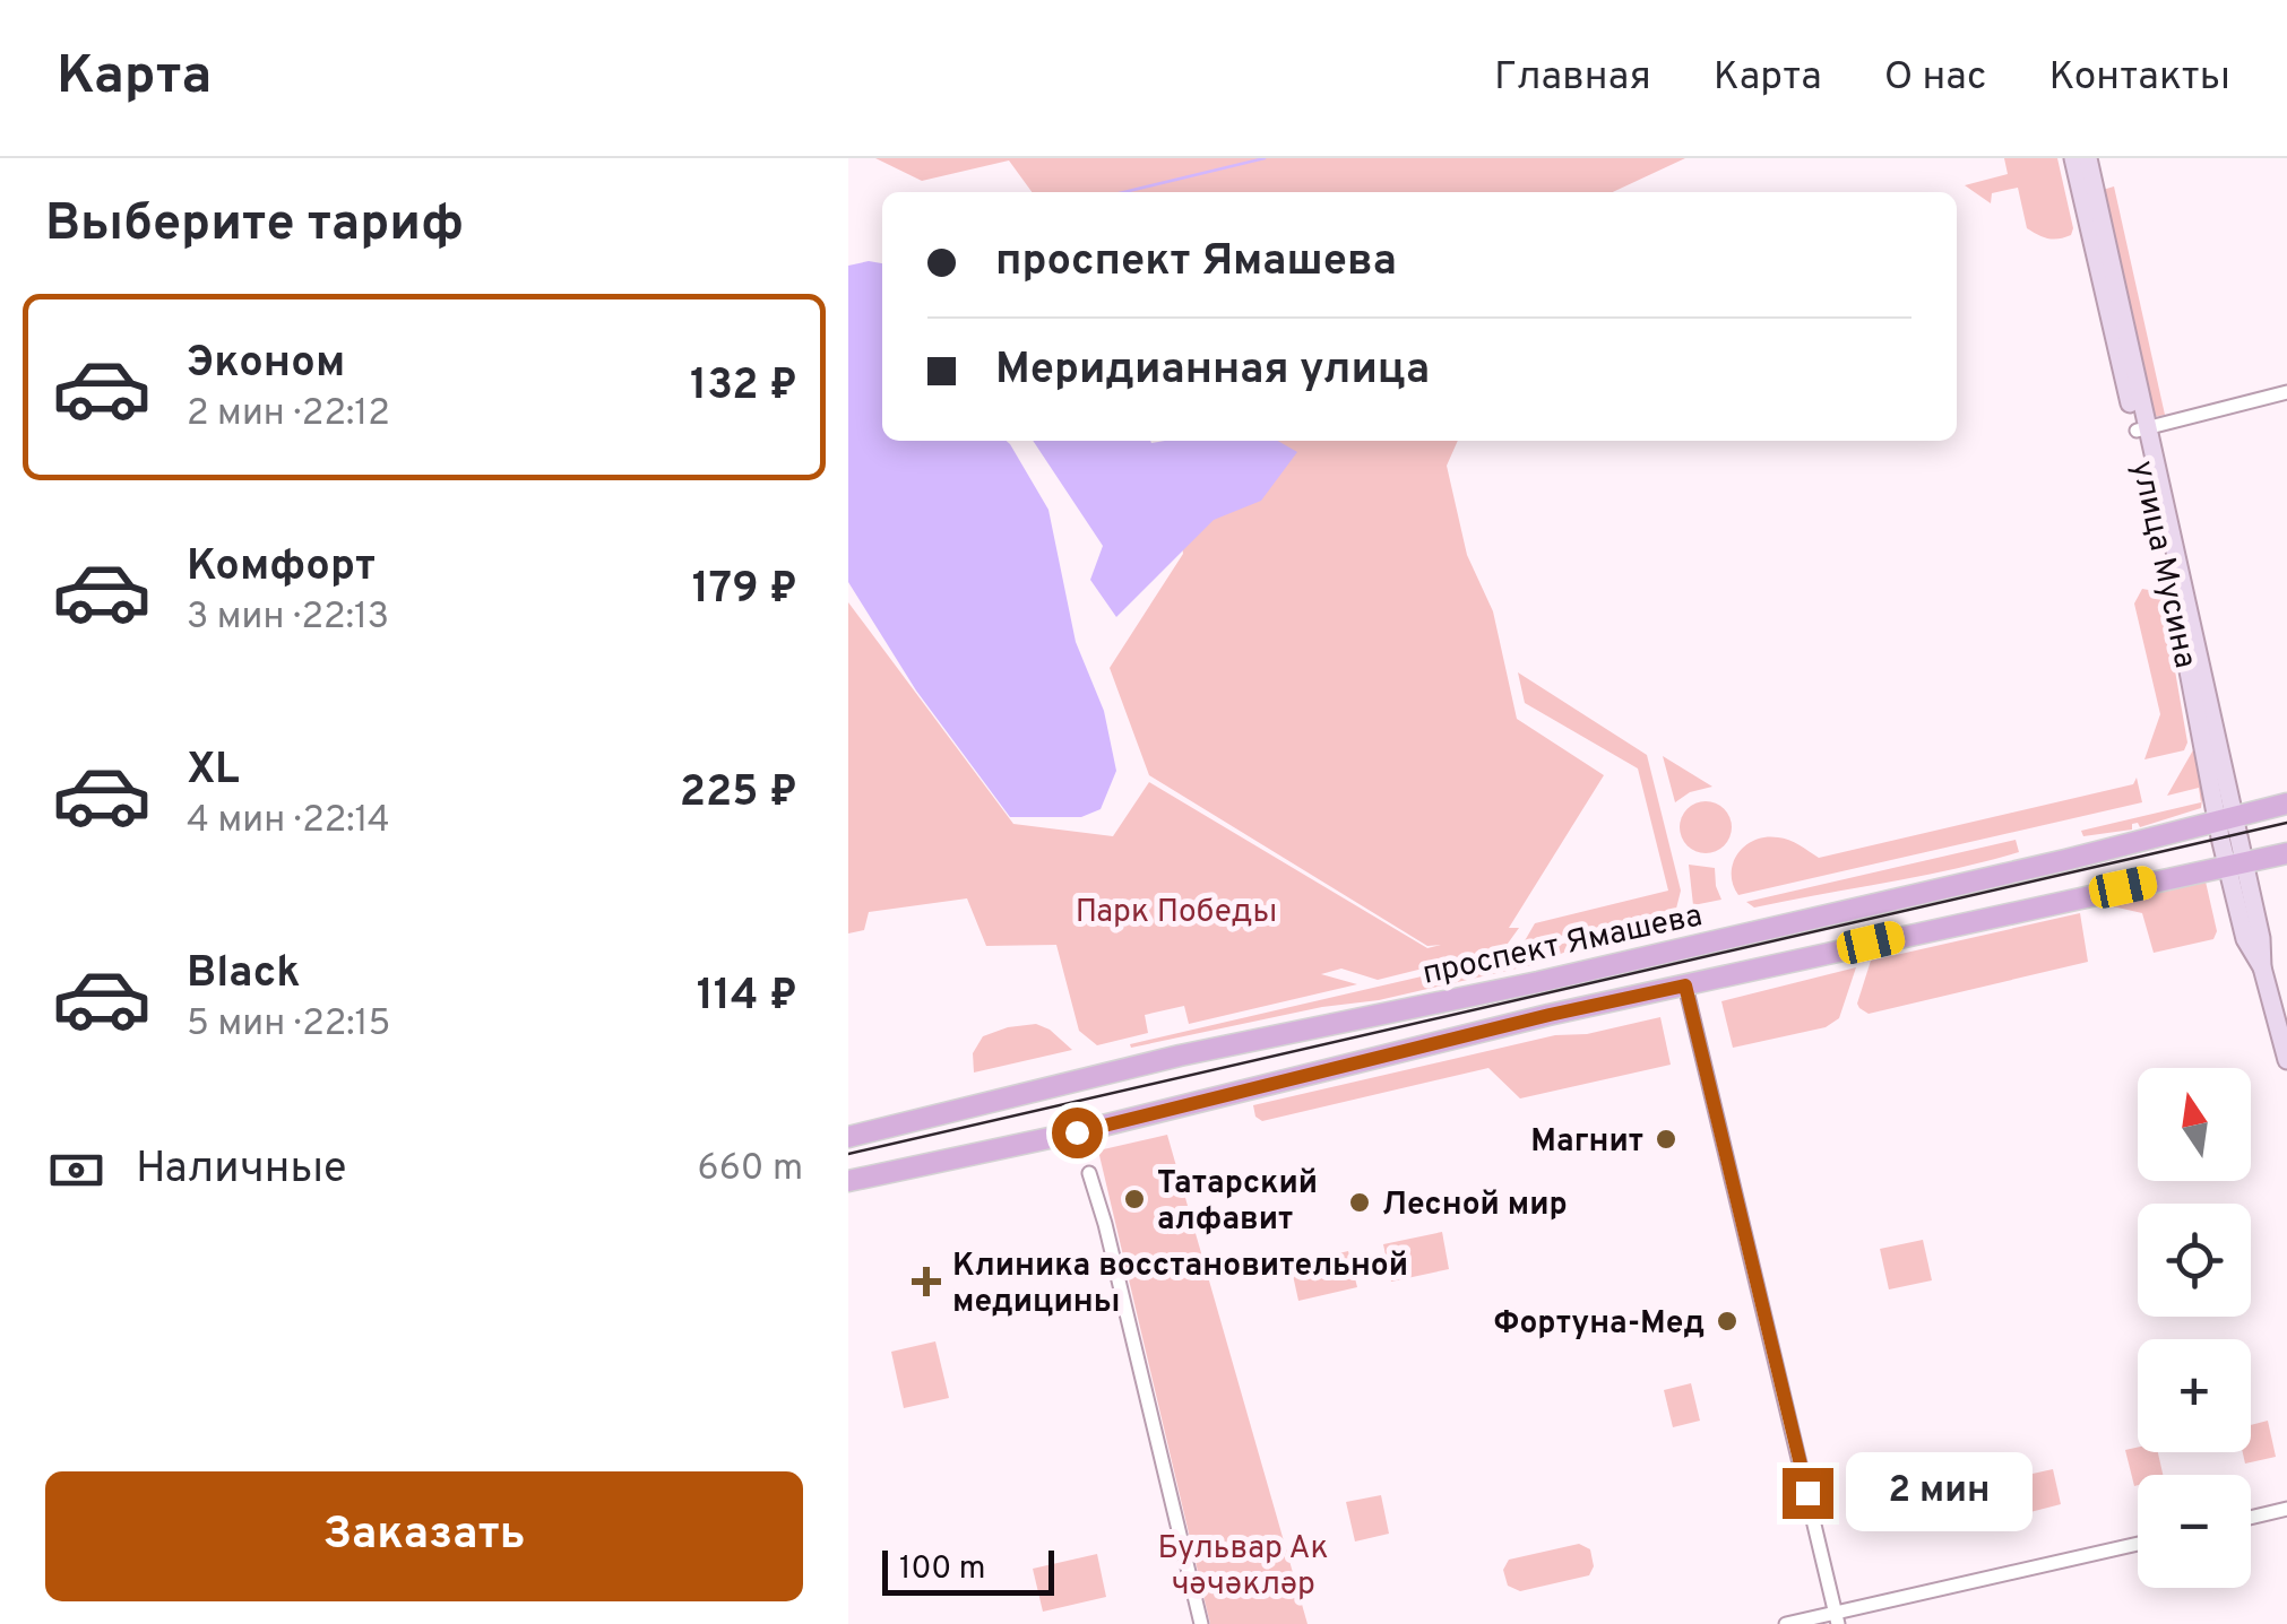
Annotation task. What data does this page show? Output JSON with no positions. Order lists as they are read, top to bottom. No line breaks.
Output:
{"streets":{"main road":["проспект Ямашева"],"street":["улица Мусина"]},"crossings":[["улица Мусина","проспект Ямашева"]],"parks":["Парк Победы","Бульвар Ак чәчәкләр"],"places":{"other":["Магнит","Татарский алфавит","Лесной мир","Фортуна-Мед"],"health":["Клиника восстановительной медицины"]},"scale_bar":"100 m","north":"top","page":{"header":"Карта","nav":["Главная","Карта","О нас","Контакты"],"heading":"Выберите тариф","banner":["проспект Ямашева","Меридианная улица"],"list":[{"name":"Эконом","note":"2 мин · 22:12","value":"132 ₽"},{"name":"Комфорт","note":"3 мин · 22:13","value":"179 ₽"},{"name":"XL","note":"4 мин · 22:14","value":"225 ₽"},{"name":"Black","note":"5 мин · 22:15","value":"114 ₽"}],"map_buttons":["+","−"],"pay":["Наличные","660 m"],"buttons":"Заказать","bubble":"2 мин","scale":"100 m"}}
